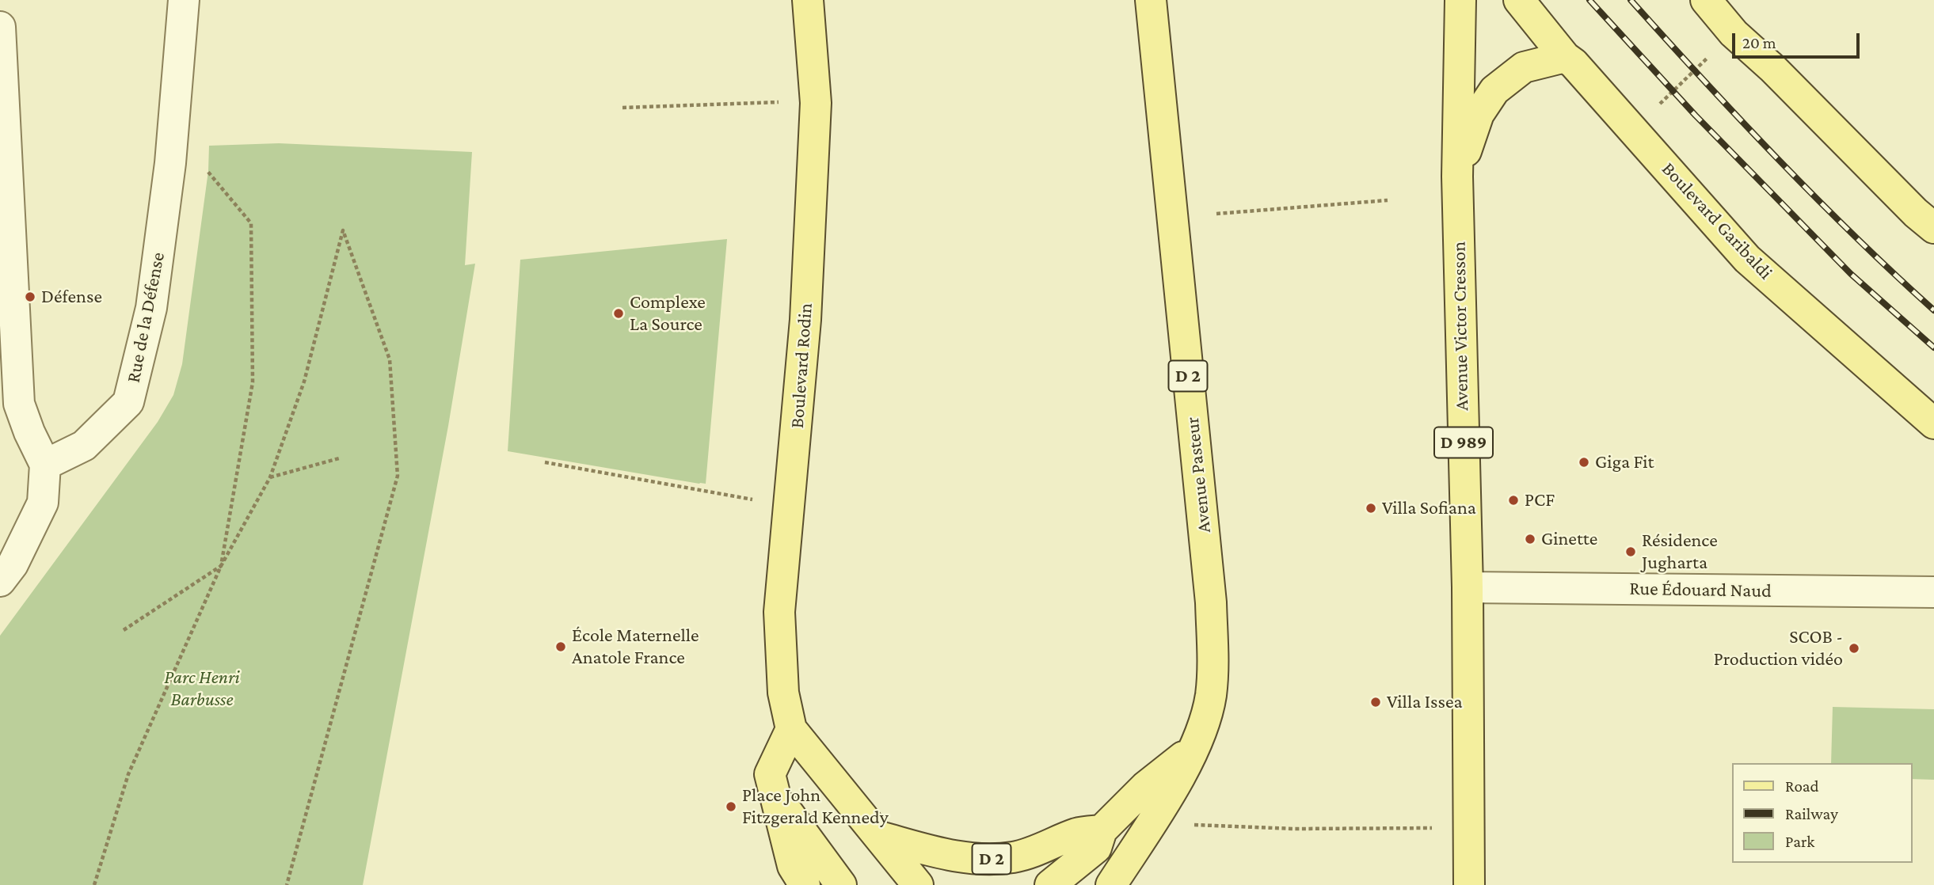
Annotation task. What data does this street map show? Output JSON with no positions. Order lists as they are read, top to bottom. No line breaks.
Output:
{"streets":{"main road":["Boulevard Garibaldi","Avenue Victor Cresson","Boulevard Rodin","D 2","D 989","Avenue Pasteur"],"street":["Rue de la Défense","Rue Édouard Naud"]},"crossings":[["Avenue Victor Cresson","Rue Édouard Naud"],["D 2","Avenue Pasteur"]],"parks":["Parc Henri Barbusse"],"places":["Défense","Complexe La Source","Giga Fit","PCF","Villa Sofiana","Ginette","Résidence Jugharta","École Maternelle Anatole France","SCOB - Production vidéo","Villa Issea","Place John Fitzgerald Kennedy"],"legend":["Road","Railway","Park"],"scale_bar":"20 m"}
